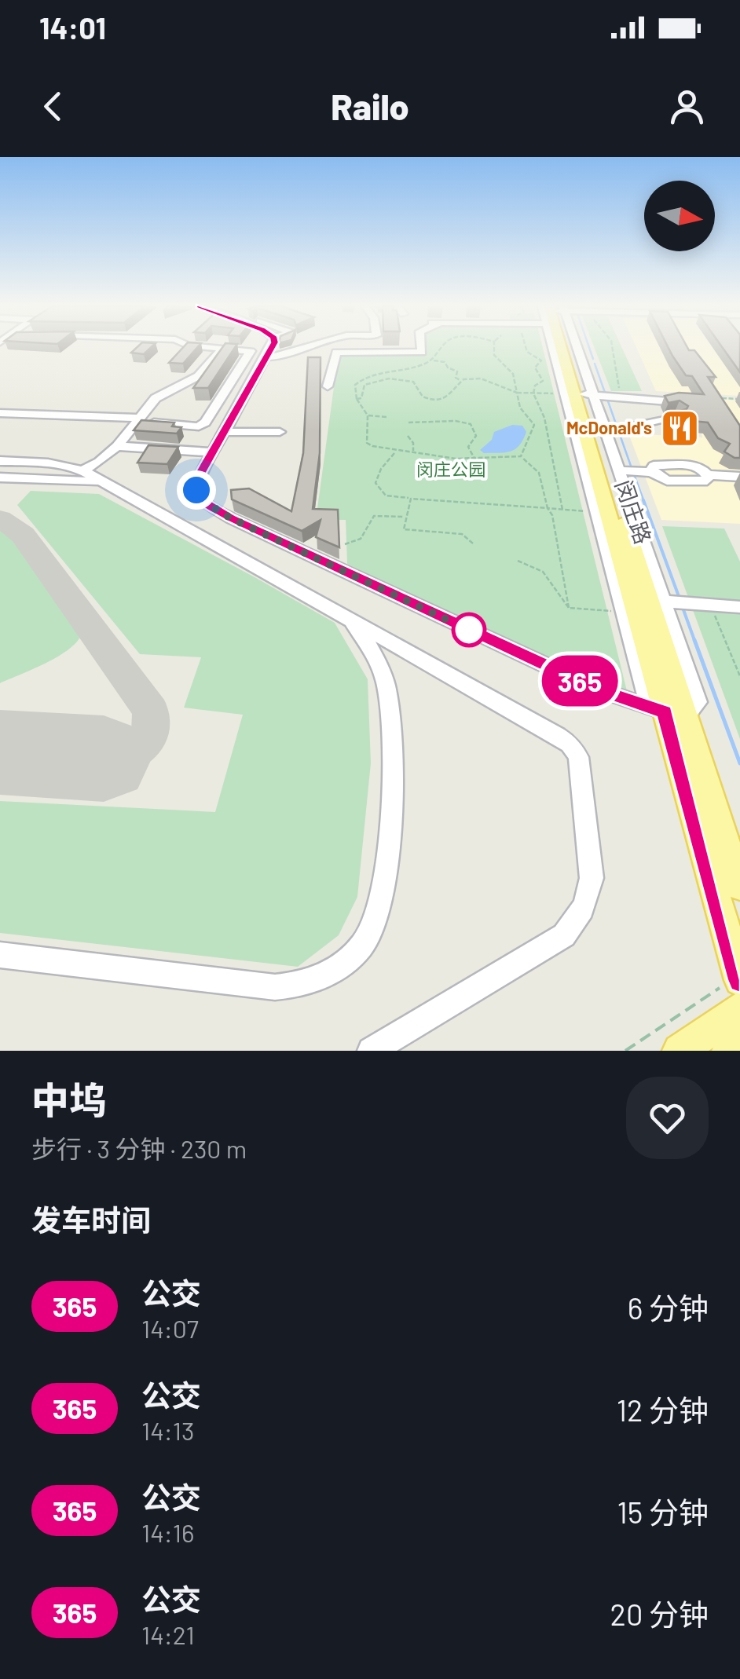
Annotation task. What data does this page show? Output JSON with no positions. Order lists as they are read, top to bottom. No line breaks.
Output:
{"streets":{"main road":["闵庄路"]},"parks":["闵庄公园"],"places":{"restaurant":["McDonald's"]},"lines":["bus line 365"],"north":"right","page":{"status":"14:01","header":"Railo","on_map":"365","heading":[["中坞","步行 · 3 分钟 · 230 m"],"发车时间"],"list":[{"mark":"365","name":"公交","note":"14:07","value":"6 分钟"},{"mark":"365","name":"公交","note":"14:13","value":"12 分钟"},{"mark":"365","name":"公交","note":"14:16","value":"15 分钟"},{"mark":"365","name":"公交","note":"14:21","value":"20 分钟"}]}}
